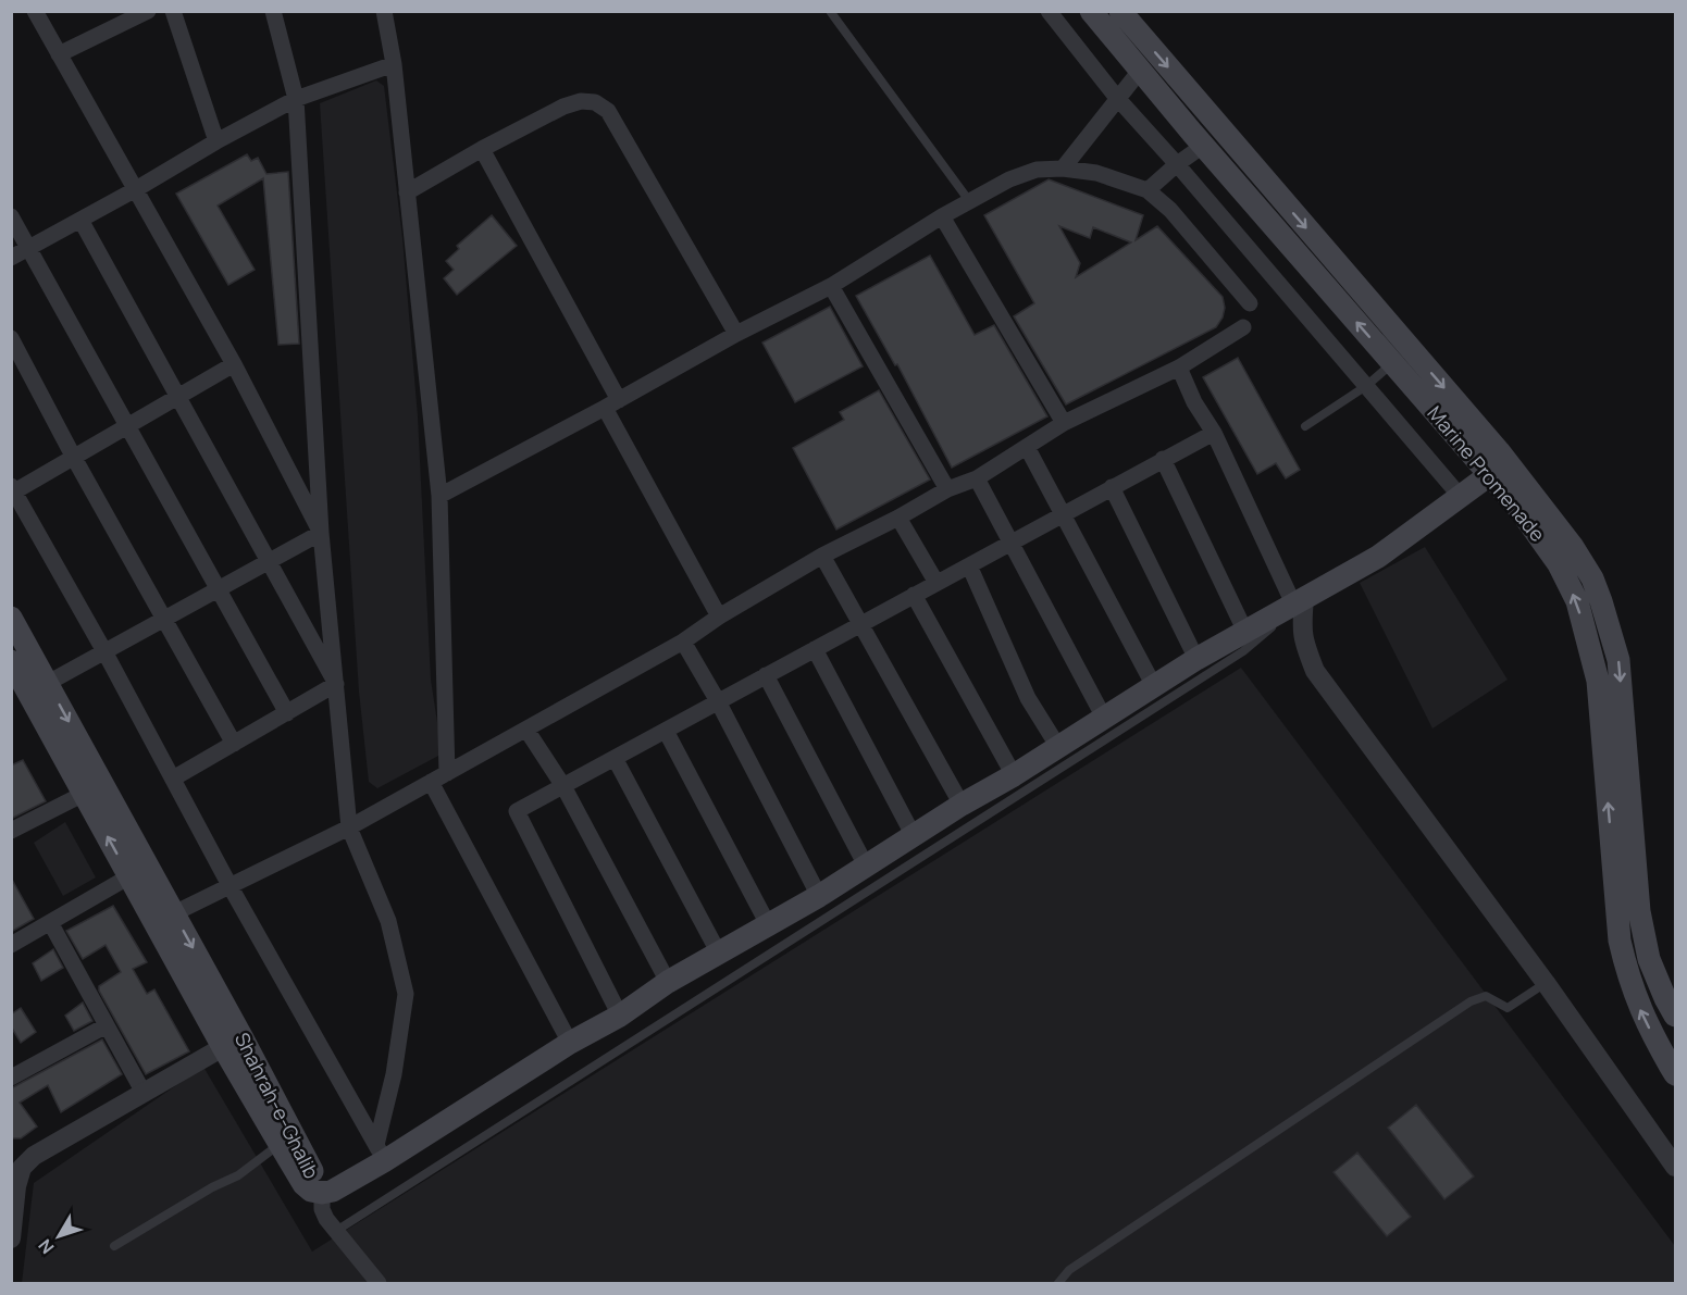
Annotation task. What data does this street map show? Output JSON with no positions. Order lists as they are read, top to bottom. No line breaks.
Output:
{"streets":{"main road":["Marine Promenade","Shahrah-e-Ghalib"]},"north":"bottom left"}
